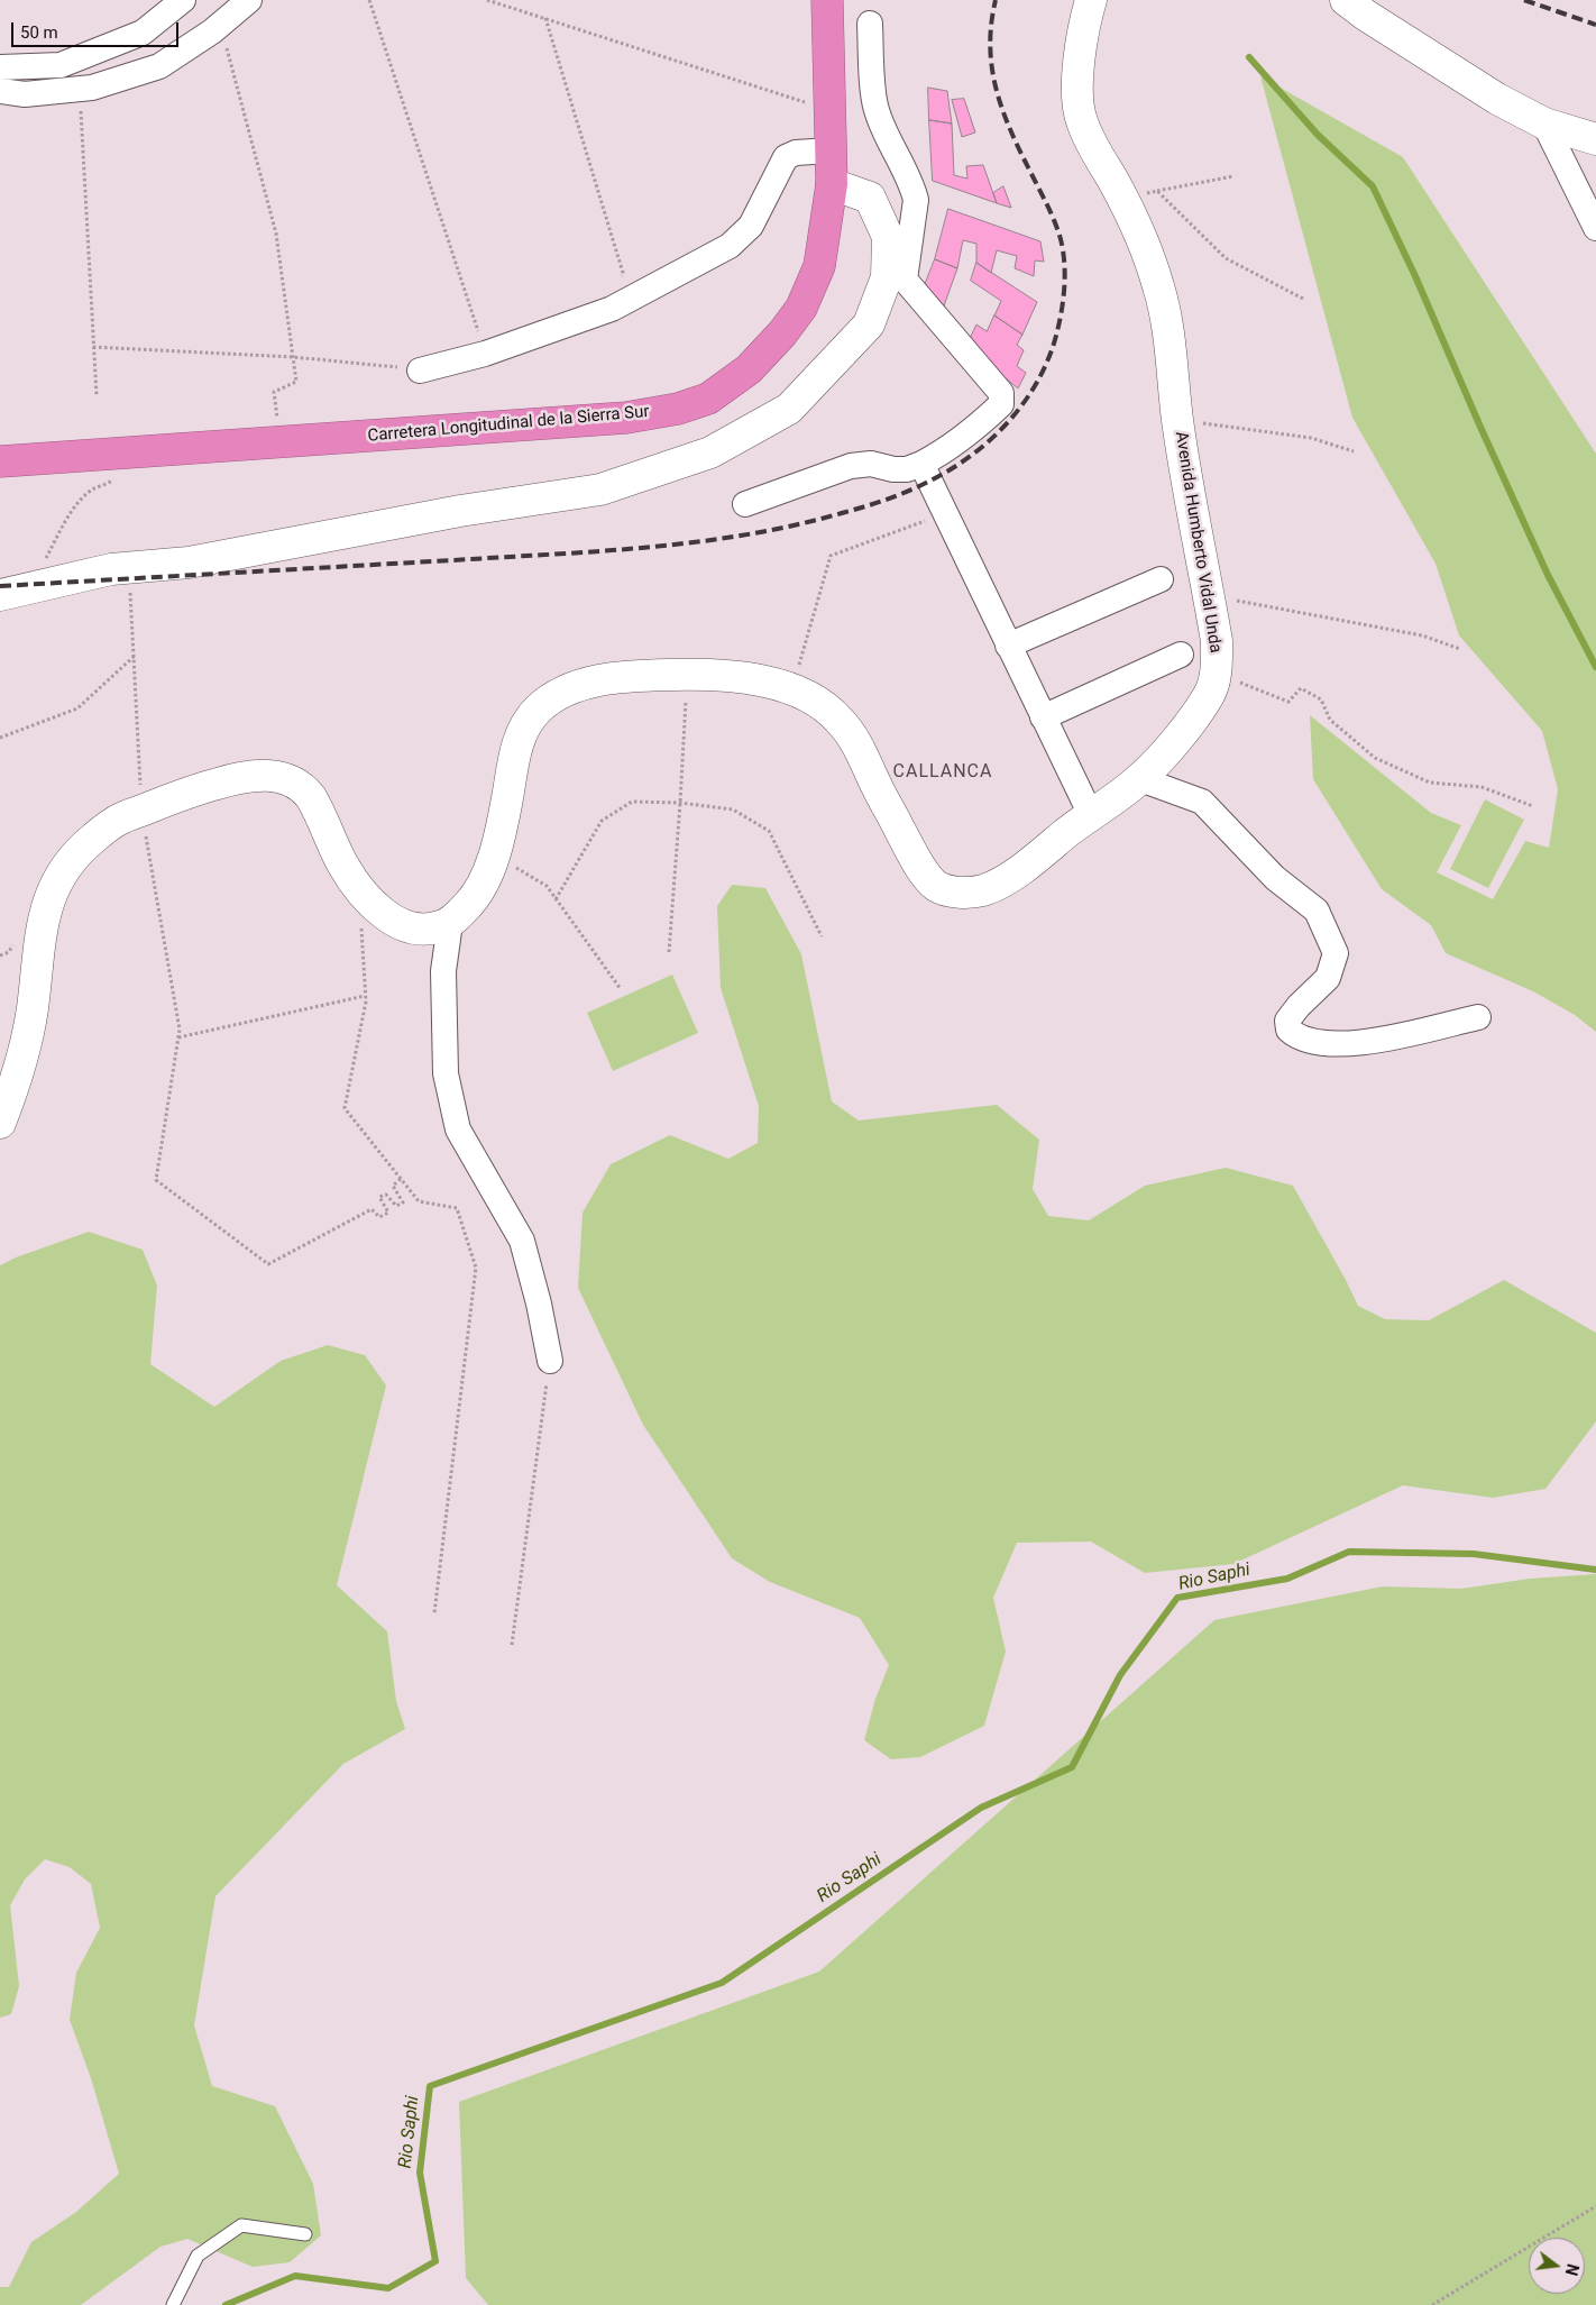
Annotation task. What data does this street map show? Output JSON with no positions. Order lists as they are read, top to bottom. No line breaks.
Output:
{"streets":{"highway":["Carretera Longitudinal de la Sierra Sur"],"main road":["Avenida Humberto Vidal Unda"]},"districts":["CALLANCA"],"water":["Rio Saphi"],"scale_bar":"50 m","north":"right"}
